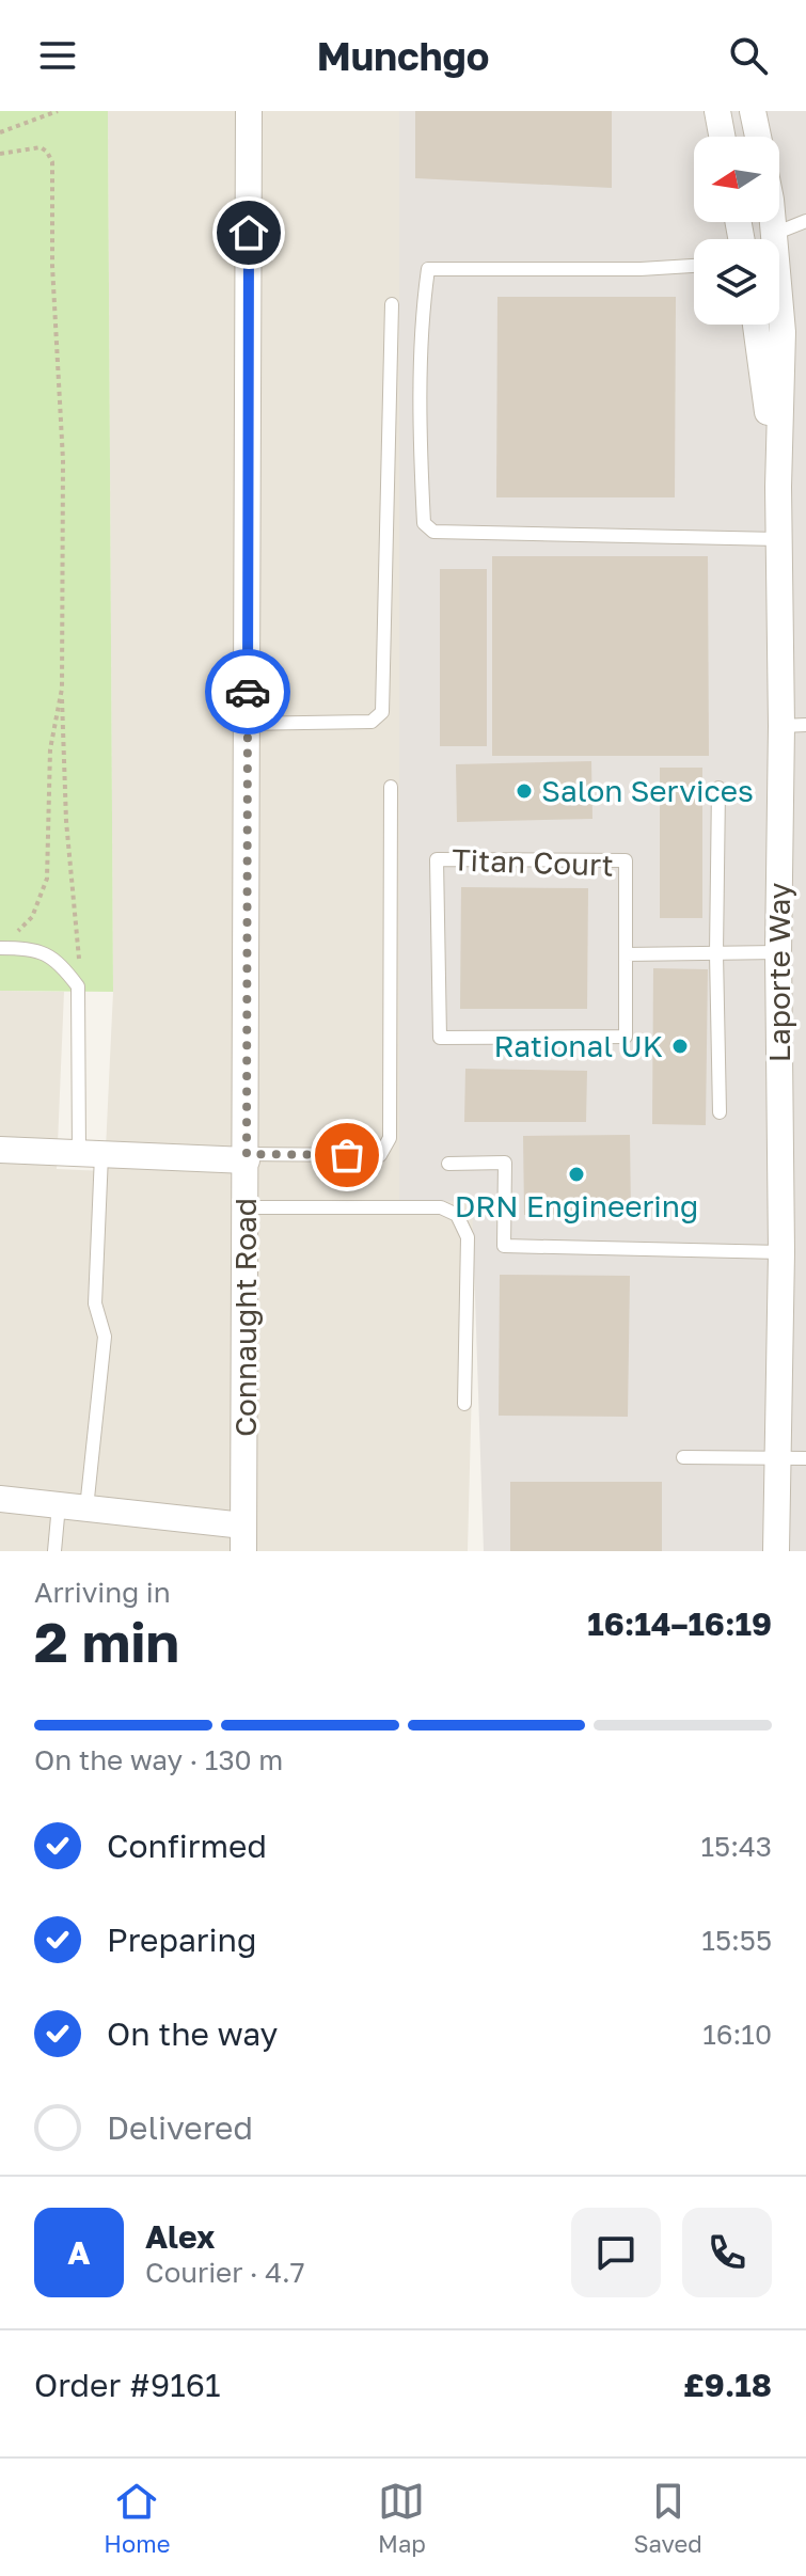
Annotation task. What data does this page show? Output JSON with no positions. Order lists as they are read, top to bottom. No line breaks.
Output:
{"streets":{"street":["Laporte Way","Connaught Road"],"lane":["Titan Court"]},"places":["Salon Services","Rational UK","DRN Engineering"],"north":"left","page":{"header":"Munchgo","heading":["2 min","Arriving in","16:14–16:19"],"panel":["Alex","Courier · 4.7","Order #9161","£9.18"],"bar":"On the way · 130 m","list":[["Confirmed","15:43"],["Preparing","15:55"],["On the way","16:10"],"Delivered"],"round":"A","tabs":["Home","Map","Saved"]}}
